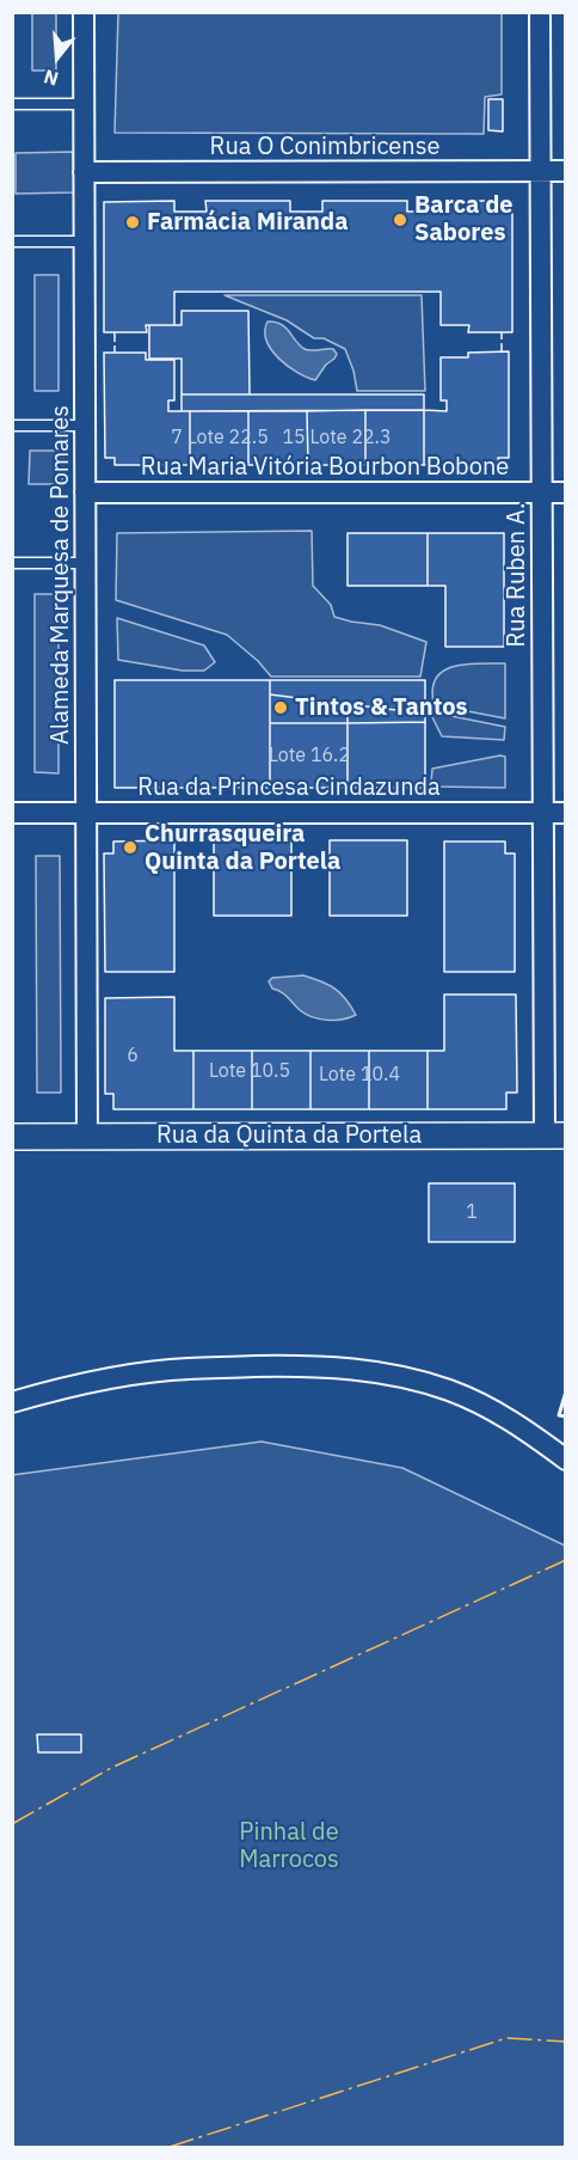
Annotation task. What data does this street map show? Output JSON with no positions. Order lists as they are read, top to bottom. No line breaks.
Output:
{"streets":{"street":["Rua O Conimbricense","Rua Maria Vitória Bourbon Bobone","Alameda Marquesa de Pomares","Rua Ruben A.","Rua da Princesa Cindazunda","Rua da Quinta da Portela"]},"crossings":[["Rua O Conimbricense","Alameda Marquesa de Pomares"],["Rua O Conimbricense","Rua Ruben A."],["Rua Maria Vitória Bourbon Bobone","Alameda Marquesa de Pomares"],["Rua Maria Vitória Bourbon Bobone","Rua Ruben A."],["Alameda Marquesa de Pomares","Rua da Princesa Cindazunda"],["Alameda Marquesa de Pomares","Rua da Quinta da Portela"],["Rua Ruben A.","Rua da Princesa Cindazunda"],["Rua Ruben A.","Rua da Quinta da Portela"]],"parks":["Pinhal de Marrocos"],"places":["Barca de Sabores","Farmácia Miranda","Tintos & Tantos","Churrasqueira Quinta da Portela"],"house_numbers":["7 Lote 22.5","15 Lote 22.3","Lote 16.2","6","Lote 10.5","Lote 10.4","1"],"north":"bottom"}
